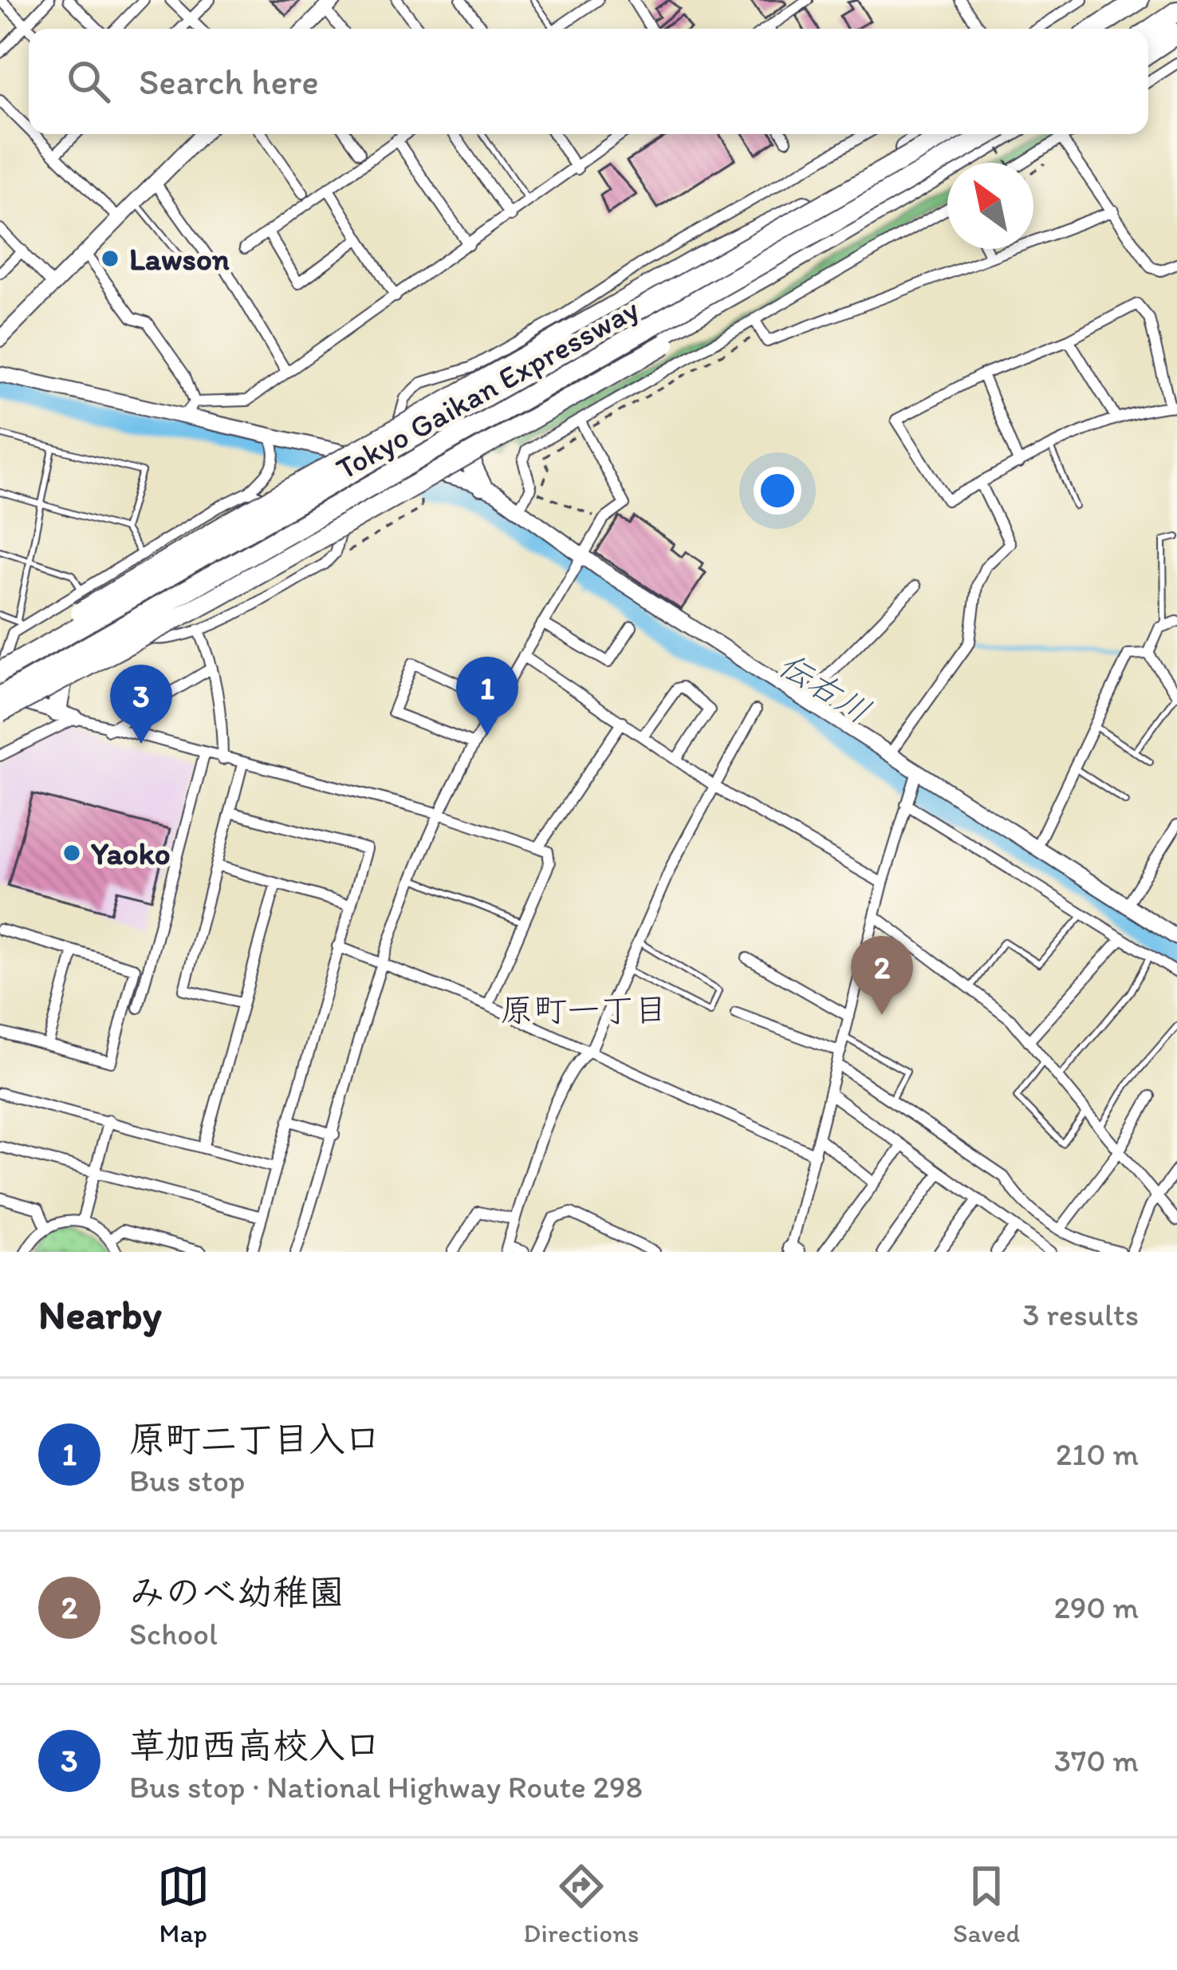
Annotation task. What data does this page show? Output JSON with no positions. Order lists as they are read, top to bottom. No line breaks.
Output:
{"streets":{"highway":["Tokyo Gaikan Expressway"]},"districts":["原町一丁目"],"water":["伝右川"],"places":["Lawson","Yaoko"],"north":"top left","page":{"search":"Search here","pins":["1","3","2"],"heading":["Nearby","3 results"],"list":[{"mark":"1","name":"原町二丁目入口","note":"Bus stop","value":"210 m"},{"mark":"2","name":"みのべ幼稚園","note":"School","value":"290 m"},{"mark":"3","name":"草加西高校入口","note":"Bus stop · National Highway Route 298","value":"370 m"}],"nav":["Map","Directions","Saved"]}}
